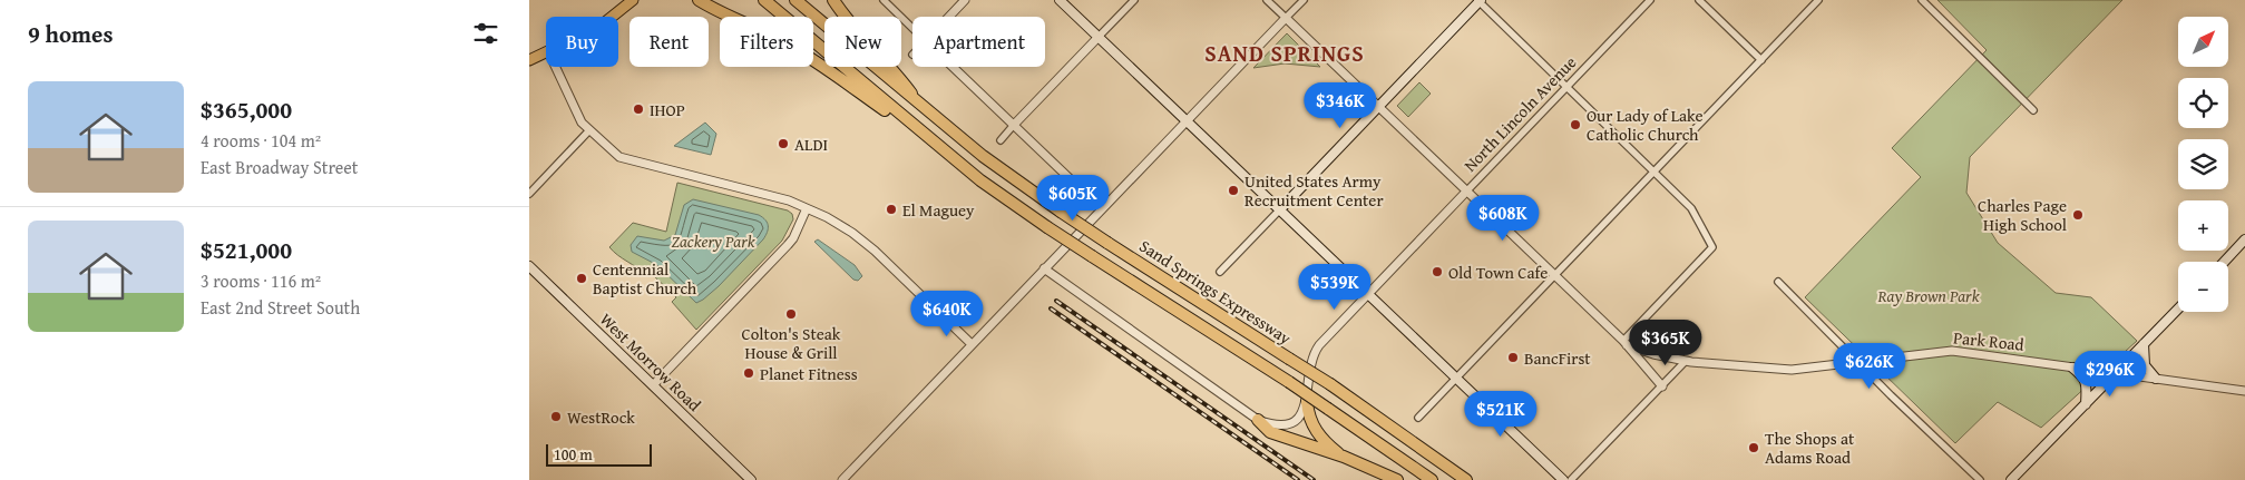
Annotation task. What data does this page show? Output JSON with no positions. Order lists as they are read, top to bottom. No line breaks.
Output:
{"streets":{"highway":["Sand Springs Expressway"],"main road":["West Morrow Road"],"street":["North Lincoln Avenue","Park Road"]},"districts":["SAND SPRINGS"],"parks":["Zackery Park","Ray Brown Park"],"places":["IHOP","Our Lady of Lake Catholic Church","ALDI","United States Army Recruitment Center","El Maguey","Charles Page High School","Old Town Cafe","Centennial Baptist Church","Colton's Steak House & Grill","BancFirst","Planet Fitness","WestRock","The Shops at Adams Road"],"scale_bar":"100 m","north":"top right","page":{"heading":"9 homes","map_buttons":["+","−"],"chip":["Buy","Rent","Filters","New","Apartment"],"list":[{"name":"$365,000","note":"4 rooms · 104 m² · East Broadway Street"},{"name":"$521,000","note":"3 rooms · 116 m² · East 2nd Street South"}],"price":["$346K","$605K","$608K","$539K","$640K","$365K","$626K","$296K","$521K"],"scale":"100 m"}}
